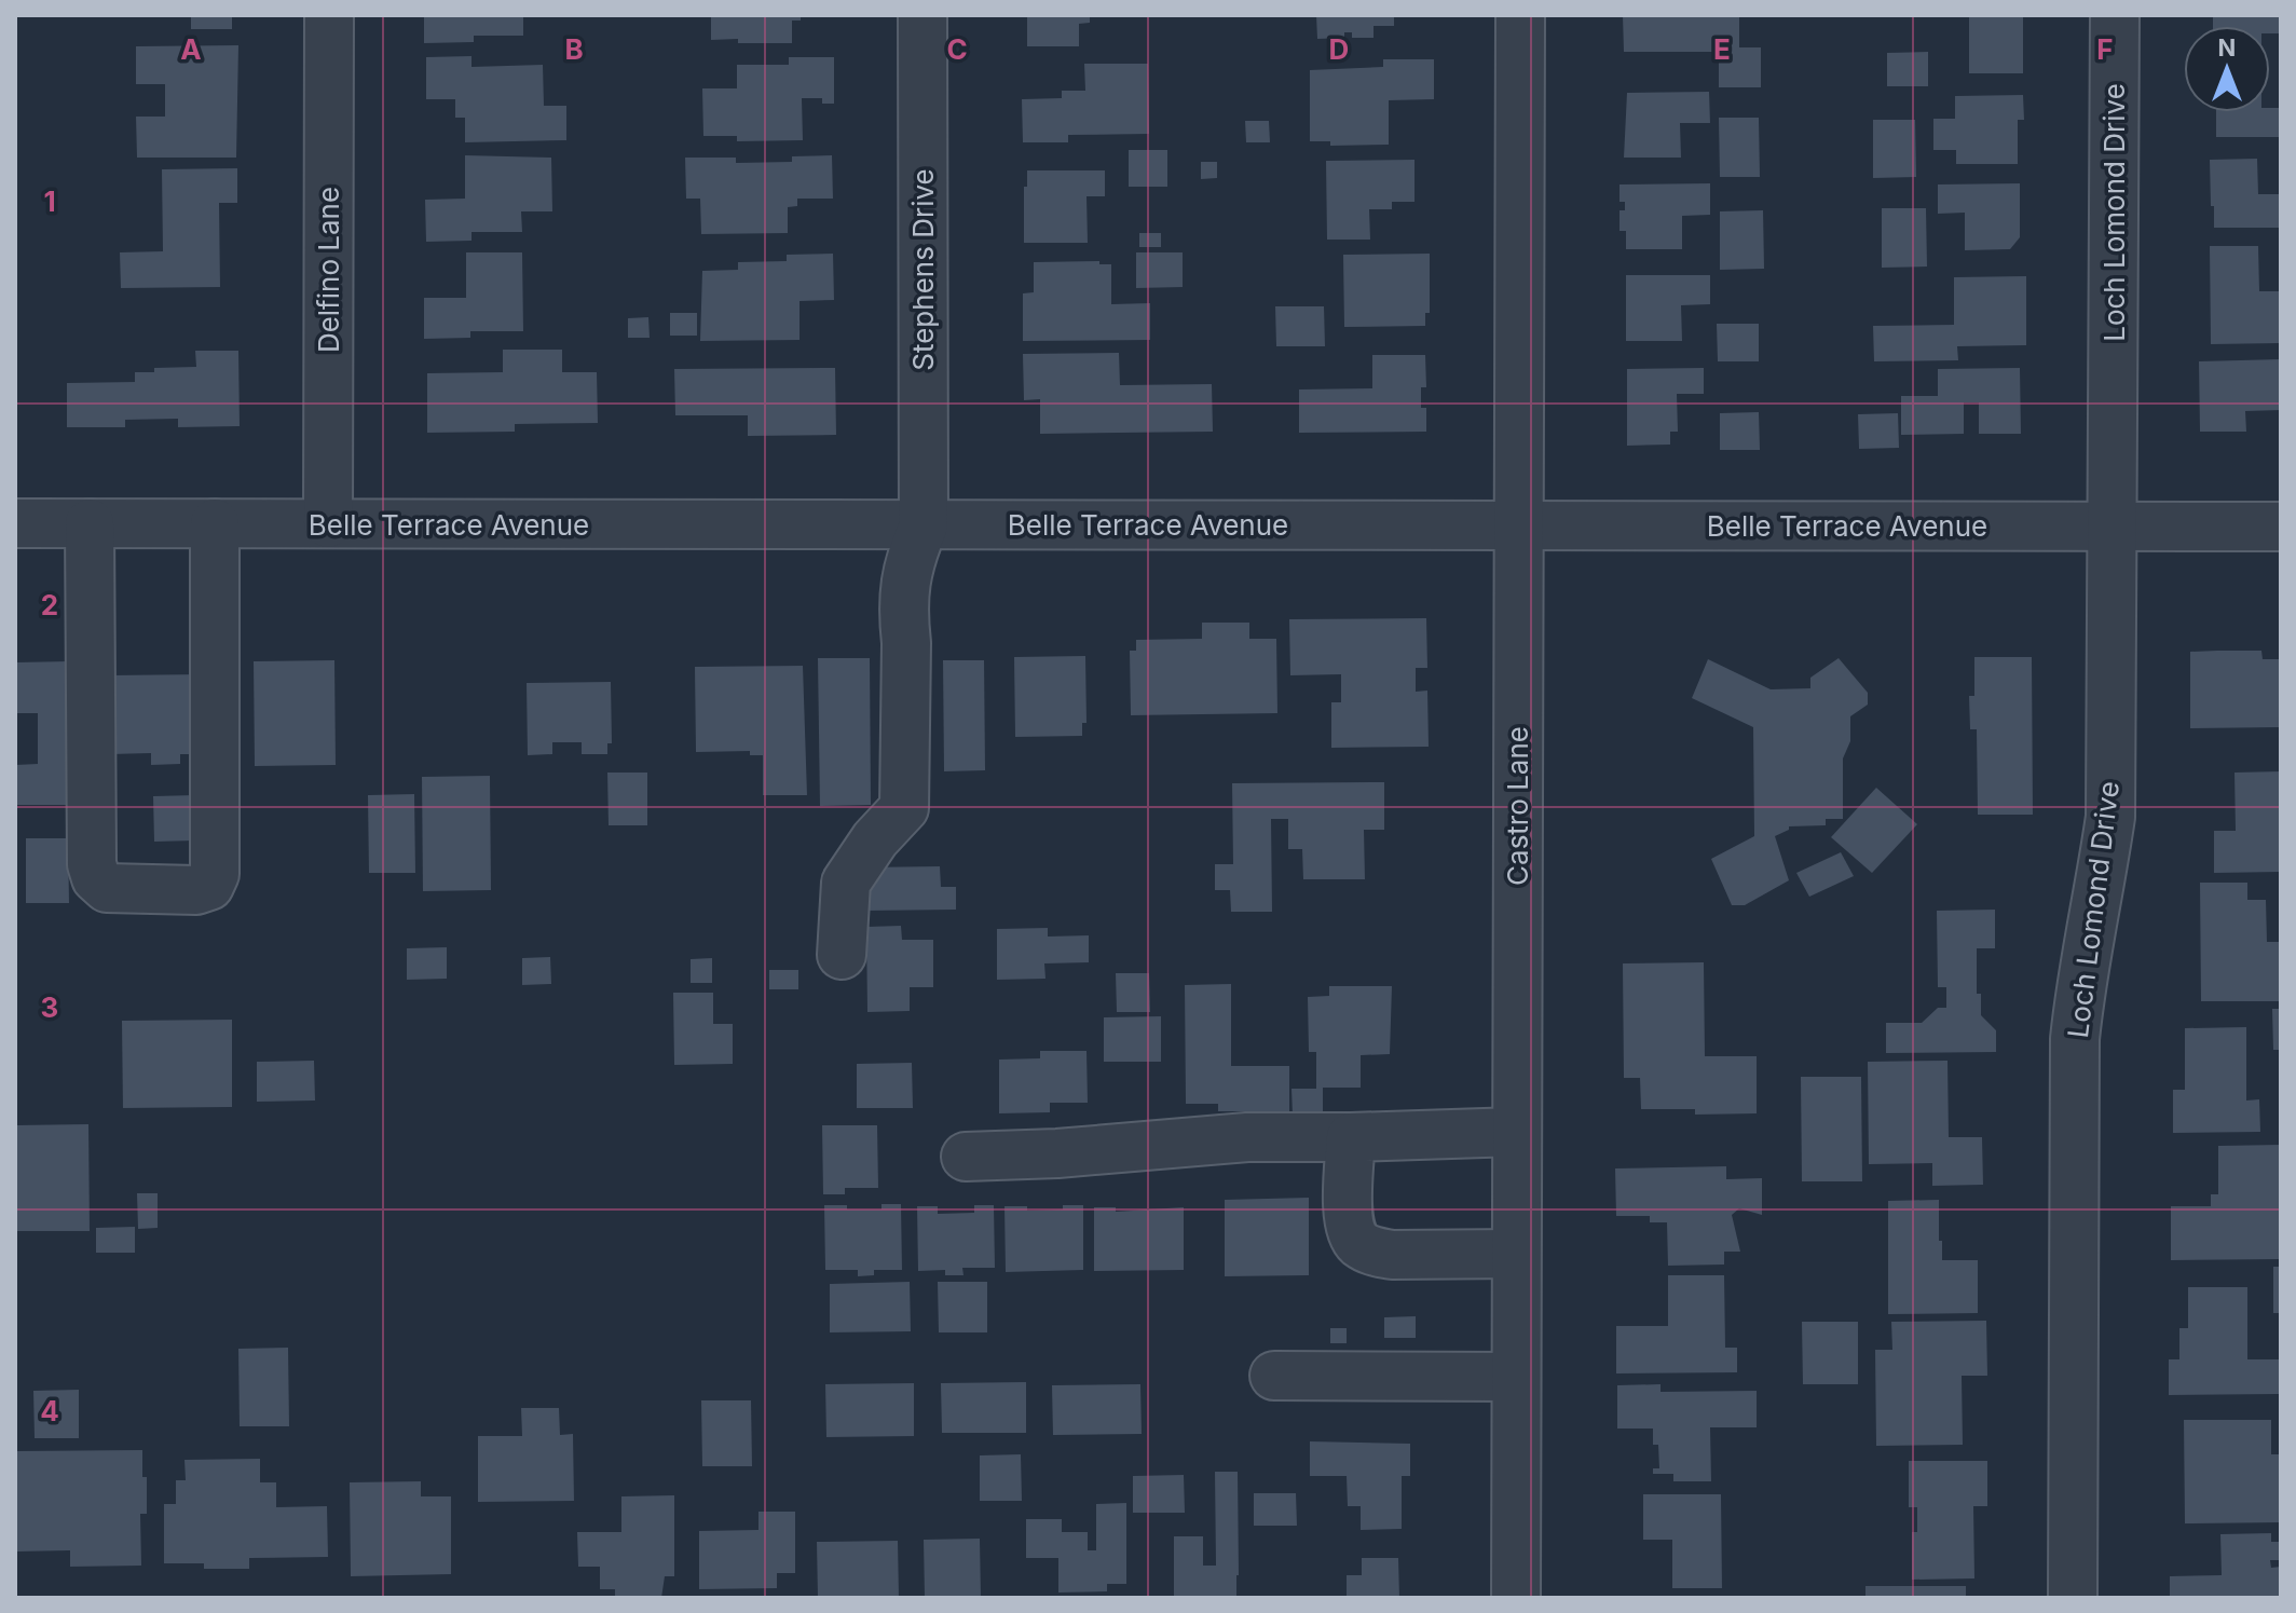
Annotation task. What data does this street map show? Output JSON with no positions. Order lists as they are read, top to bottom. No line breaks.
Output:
{"streets":{"street":["Loch Lomond Drive","Delfino Lane","Stephens Drive","Belle Terrace Avenue","Castro Lane"]},"crossings":[["Loch Lomond Drive","Belle Terrace Avenue"],["Delfino Lane","Belle Terrace Avenue"],["Stephens Drive","Belle Terrace Avenue"],["Belle Terrace Avenue","Castro Lane"]],"north":"top","grid":{"columns":["A","B","C","D","E","F"],"rows":["1","2","3","4"]}}
